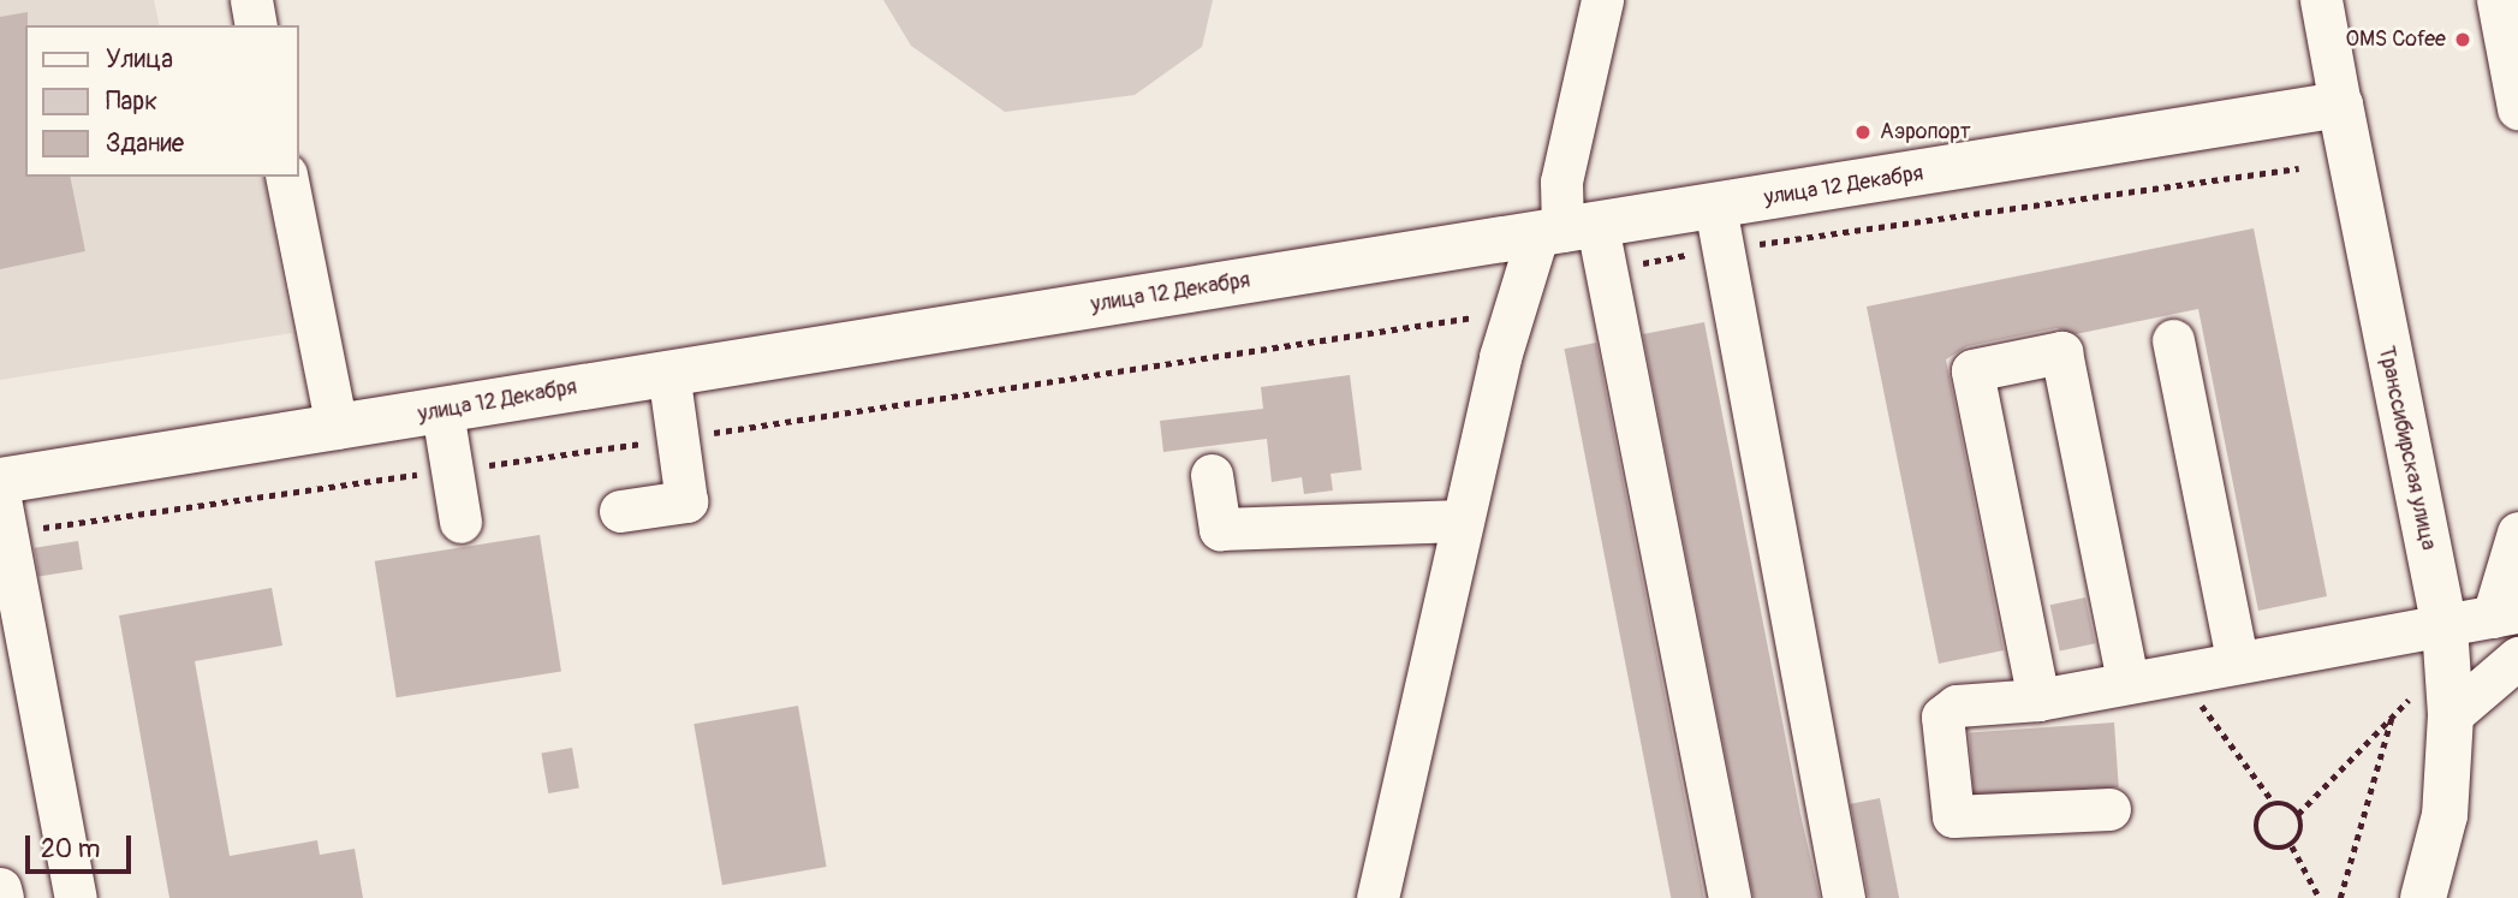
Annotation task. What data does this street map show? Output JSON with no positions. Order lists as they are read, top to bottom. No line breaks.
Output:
{"streets":{"main road":["улица 12 Декабря","Транссибирская улица"]},"crossings":[["улица 12 Декабря","Транссибирская улица"]],"places":["OMS Cofee","Аэропорт"],"legend":["Улица","Парк","Здание"],"scale_bar":"20 m"}
